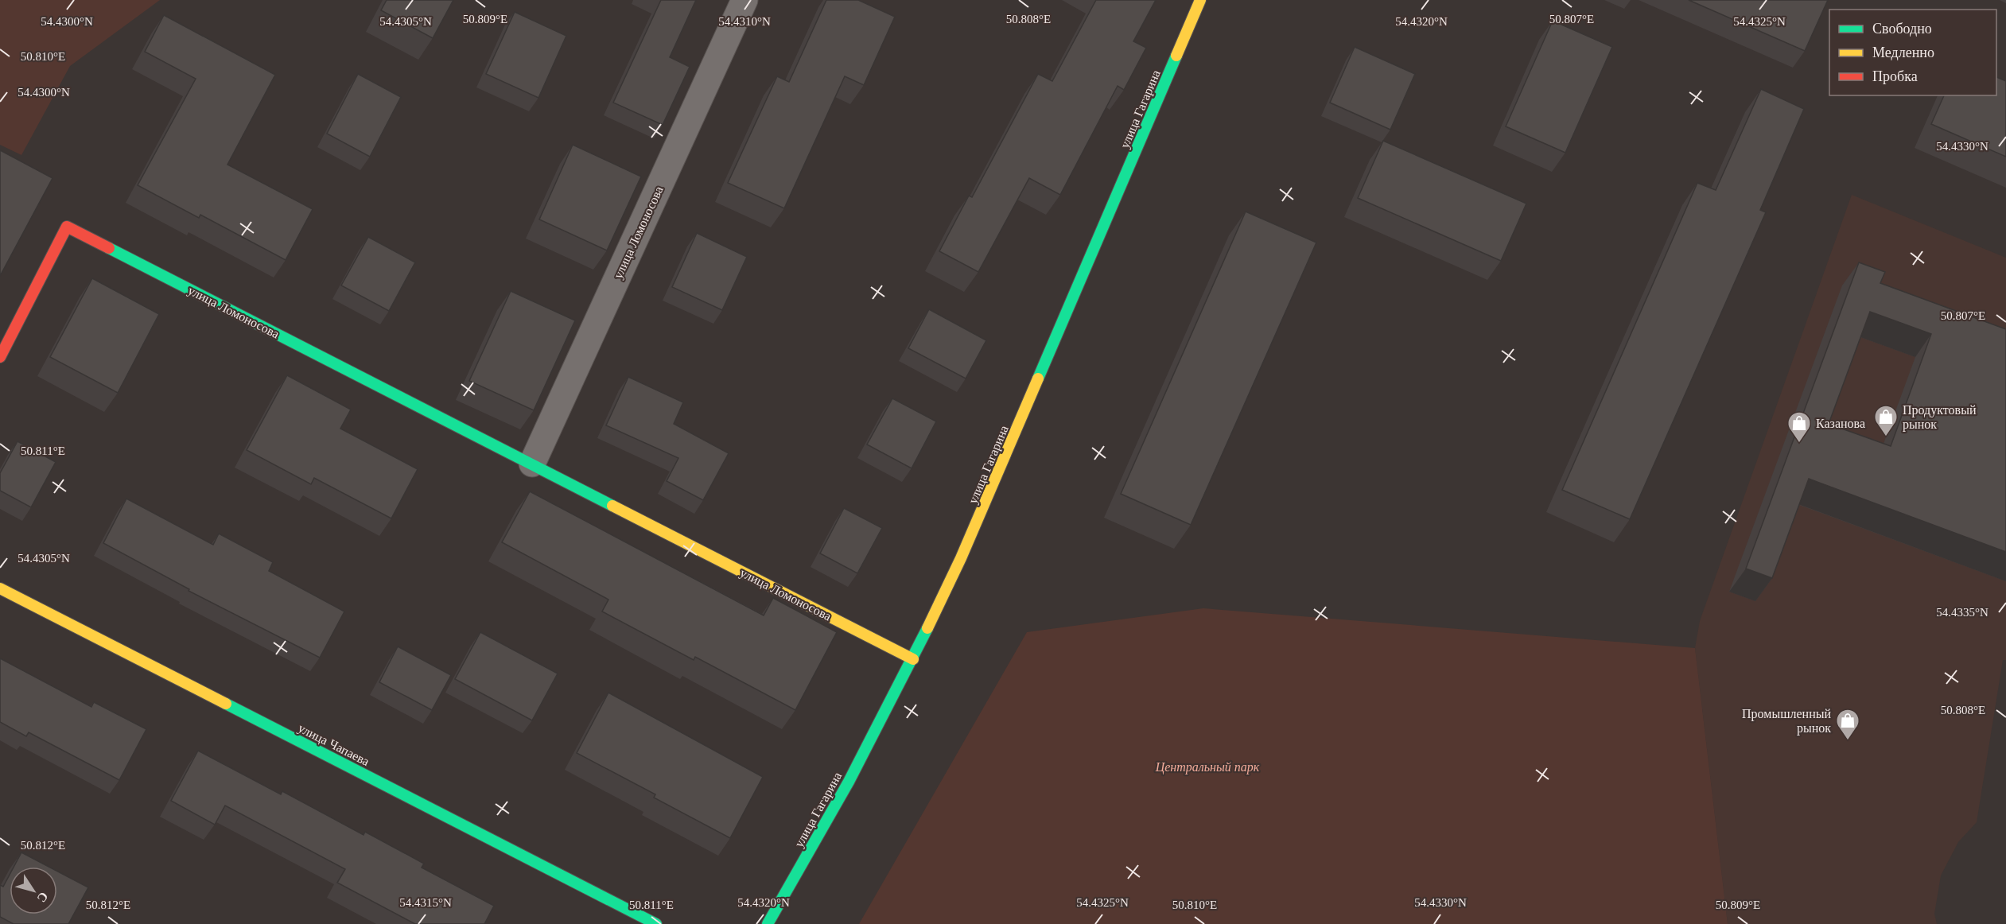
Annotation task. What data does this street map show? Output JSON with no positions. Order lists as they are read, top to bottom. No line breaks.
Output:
{"streets":{"street":["улица Гагарина","улица Ломоносова","улица Чапаева"]},"crossings":[["улица Гагарина","улица Ломоносова"]],"parks":["Центральный парк"],"places":{"shop":["Продуктовый рынок","Казанова","Промышленный рынок"]},"legend":["Свободно","Медленно","Пробка"],"north":"bottom right","coordinates":["50.808°E","50.807°E","50.809°E","54.4305°N","54.4310°N","54.4325°N","54.4300°N","54.4320°N","50.810°E","54.4330°N","50.811°E","54.4335°N","50.812°E","54.4315°N"]}
